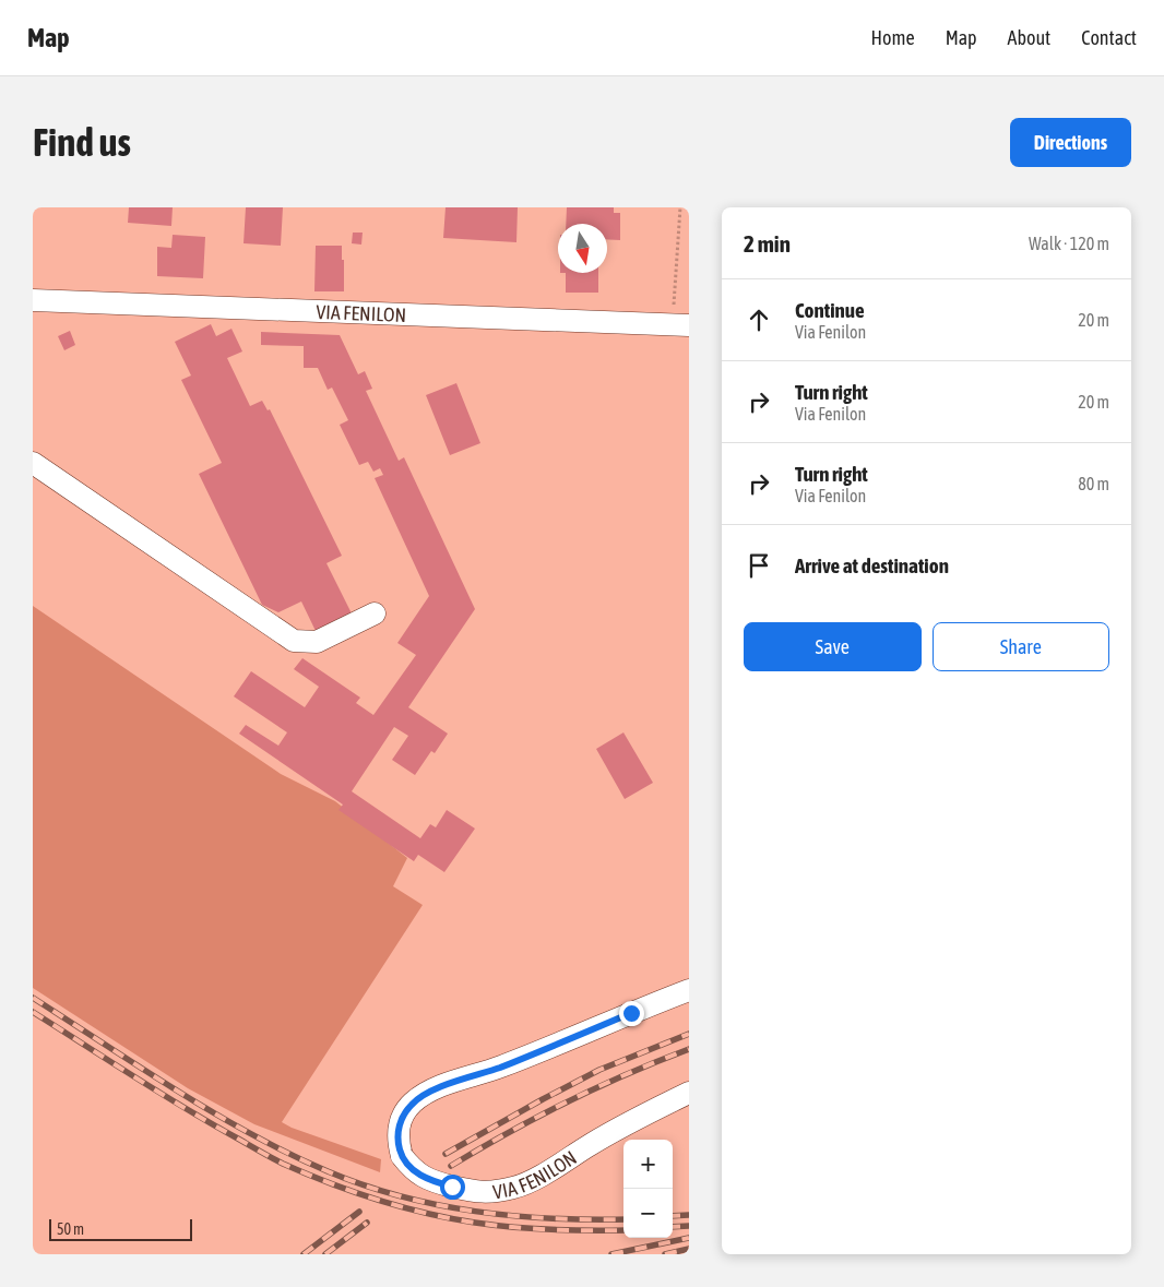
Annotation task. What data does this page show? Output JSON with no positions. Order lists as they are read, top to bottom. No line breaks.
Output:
{"streets":{"street":["VIA FENILON"]},"scale_bar":"50 m","north":"bottom","page":{"header":"Map","nav":["Home","Map","About","Contact"],"buttons":["Directions",["Save","Share"]],"title":"Find us","heading":["2 min","Walk · 120 m"],"list":[["Continue","Via Fenilon","20 m"],["Turn right","Via Fenilon","20 m"],["Turn right","Via Fenilon","80 m"],"Arrive at destination"],"map_buttons":["+","−"],"scale":"50 m"}}
